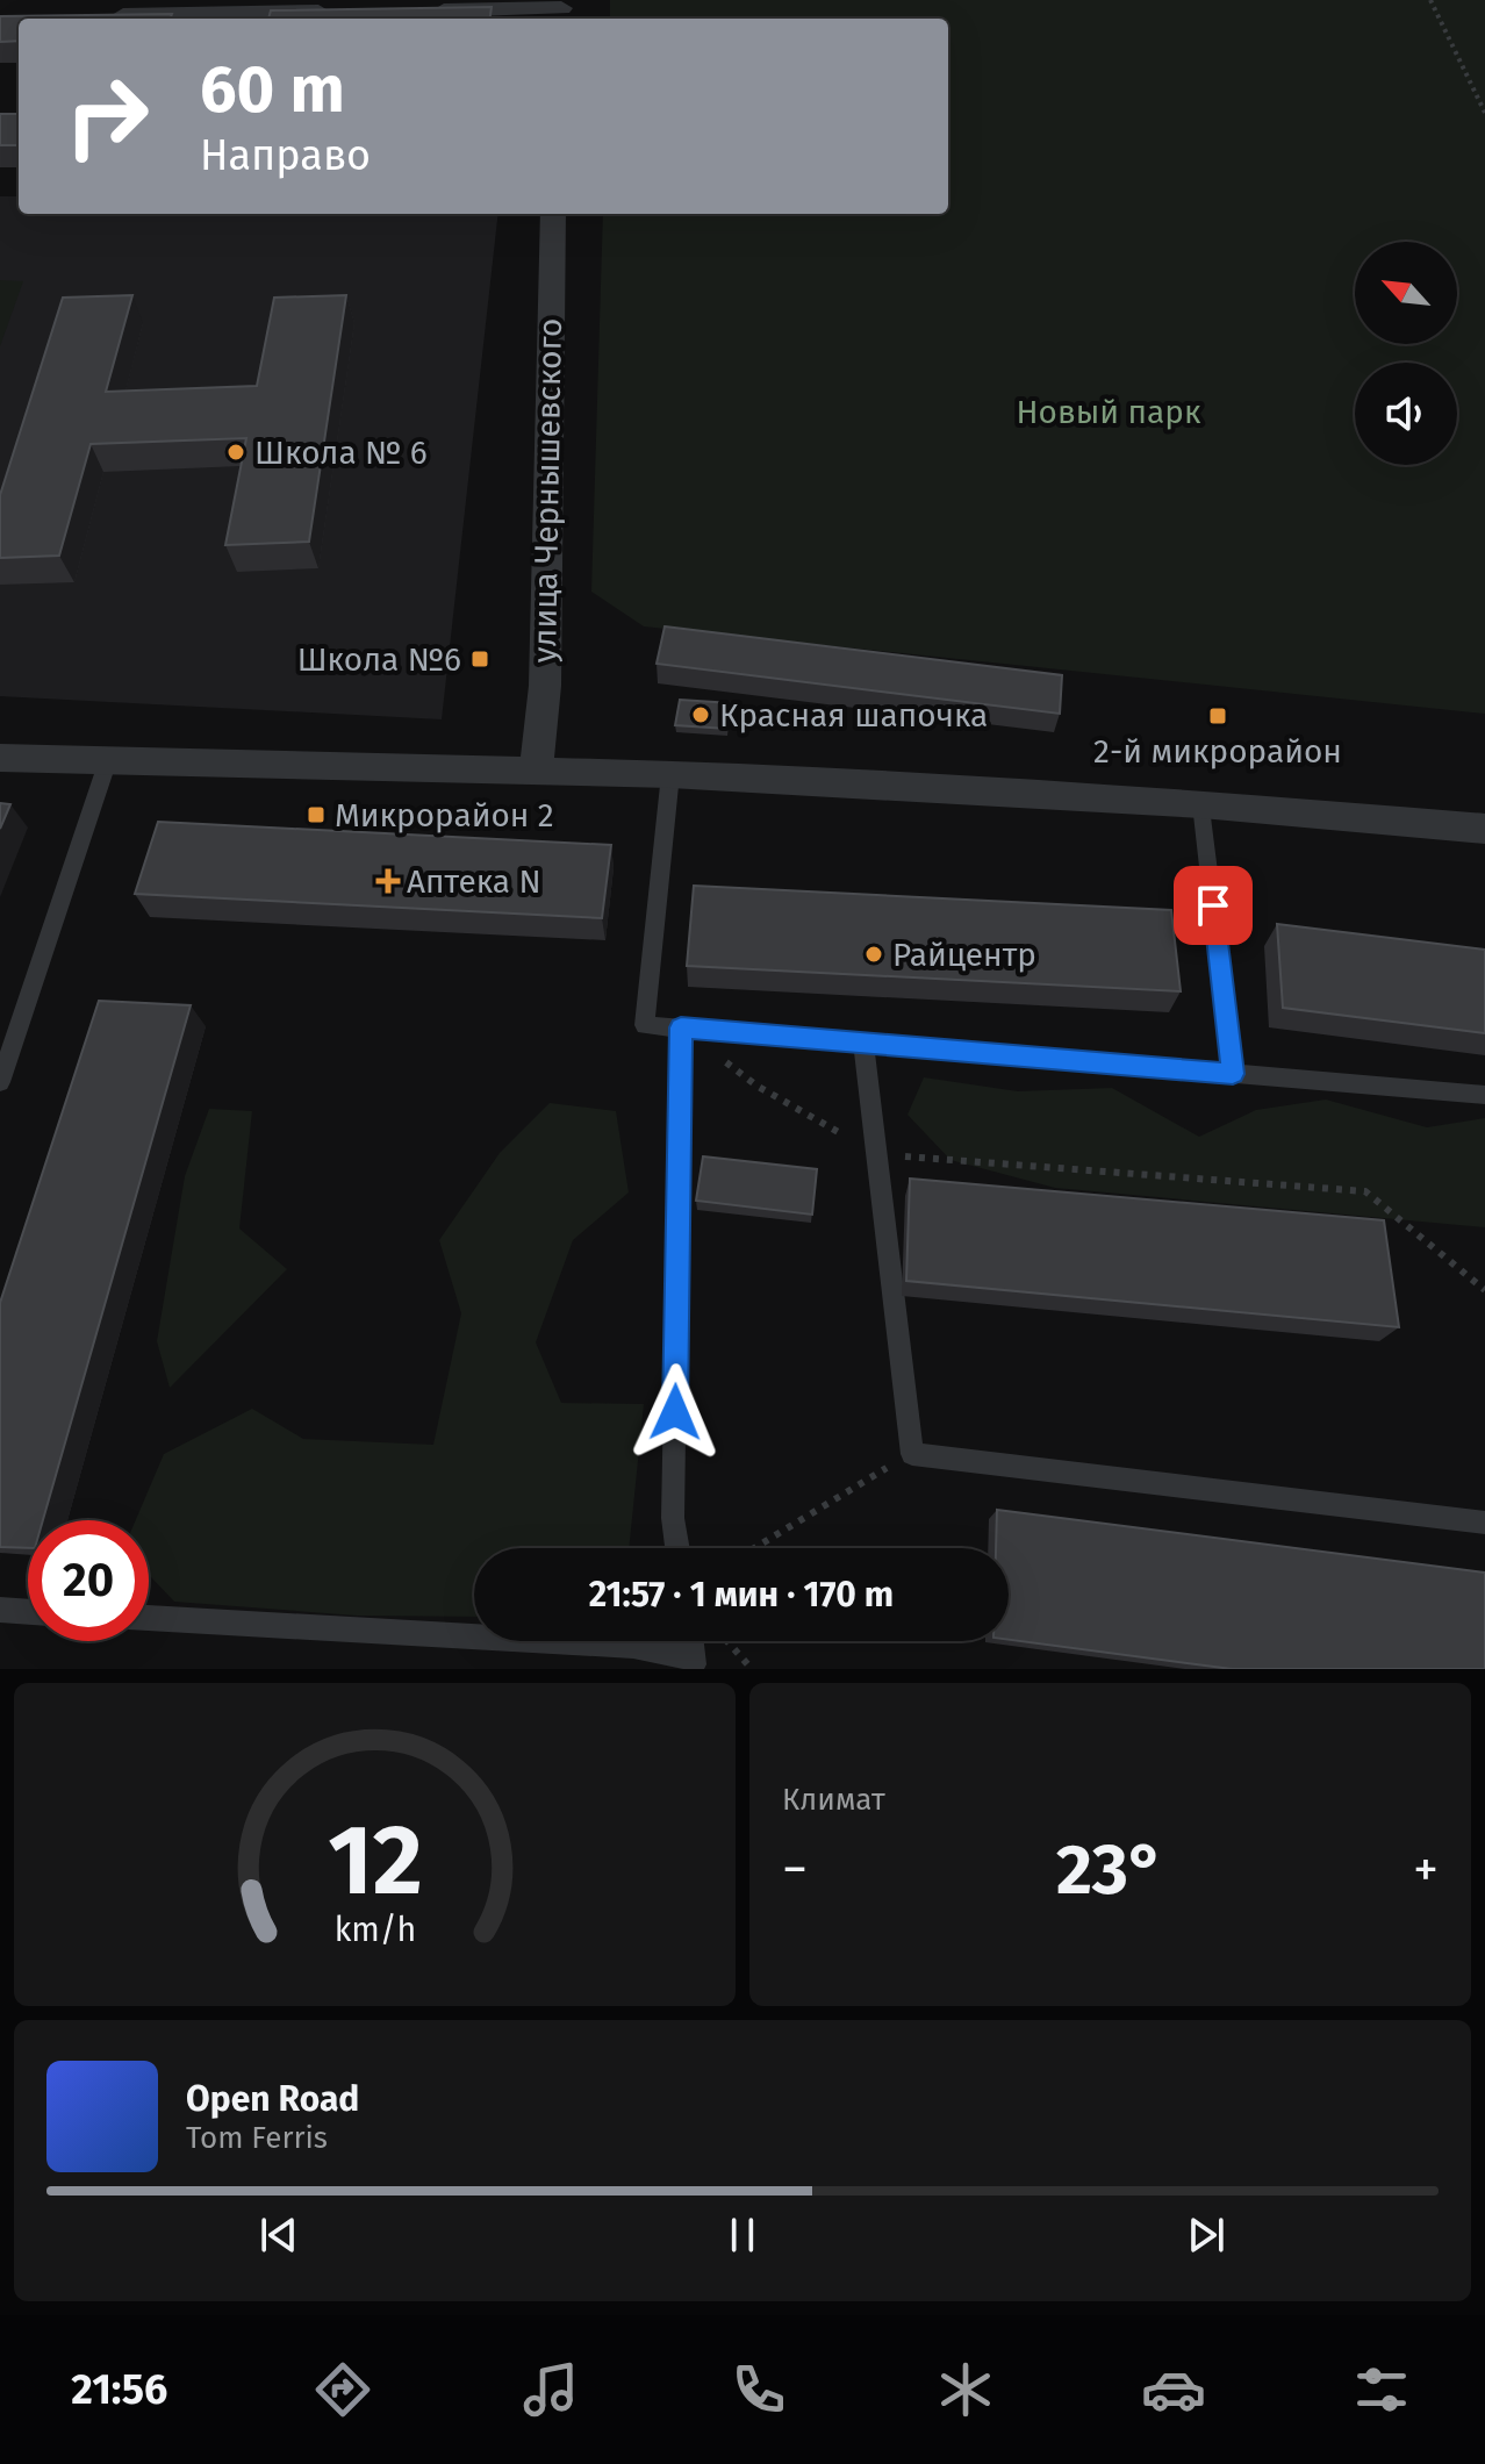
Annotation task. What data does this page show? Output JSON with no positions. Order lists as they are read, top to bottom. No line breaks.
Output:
{"streets":{"street":["улица Чернышевского"]},"parks":["Новый парк"],"places":{"other":["Школа № 6","Красная шапочка","Райцентр"],"transit":["Школа №6","2-й микрорайон","Микрорайон 2"],"health":["Аптека N"]},"north":"top left","page":{"turn":["60 m","Направо"],"limit":"20","trip":"21:57 · 1 мин · 170 m","tile":"Климат","heat":["−","23°","+"],"song":["Open Road","Tom Ferris"],"tabs":"21:56","gauge":["12","km/h"]}}
